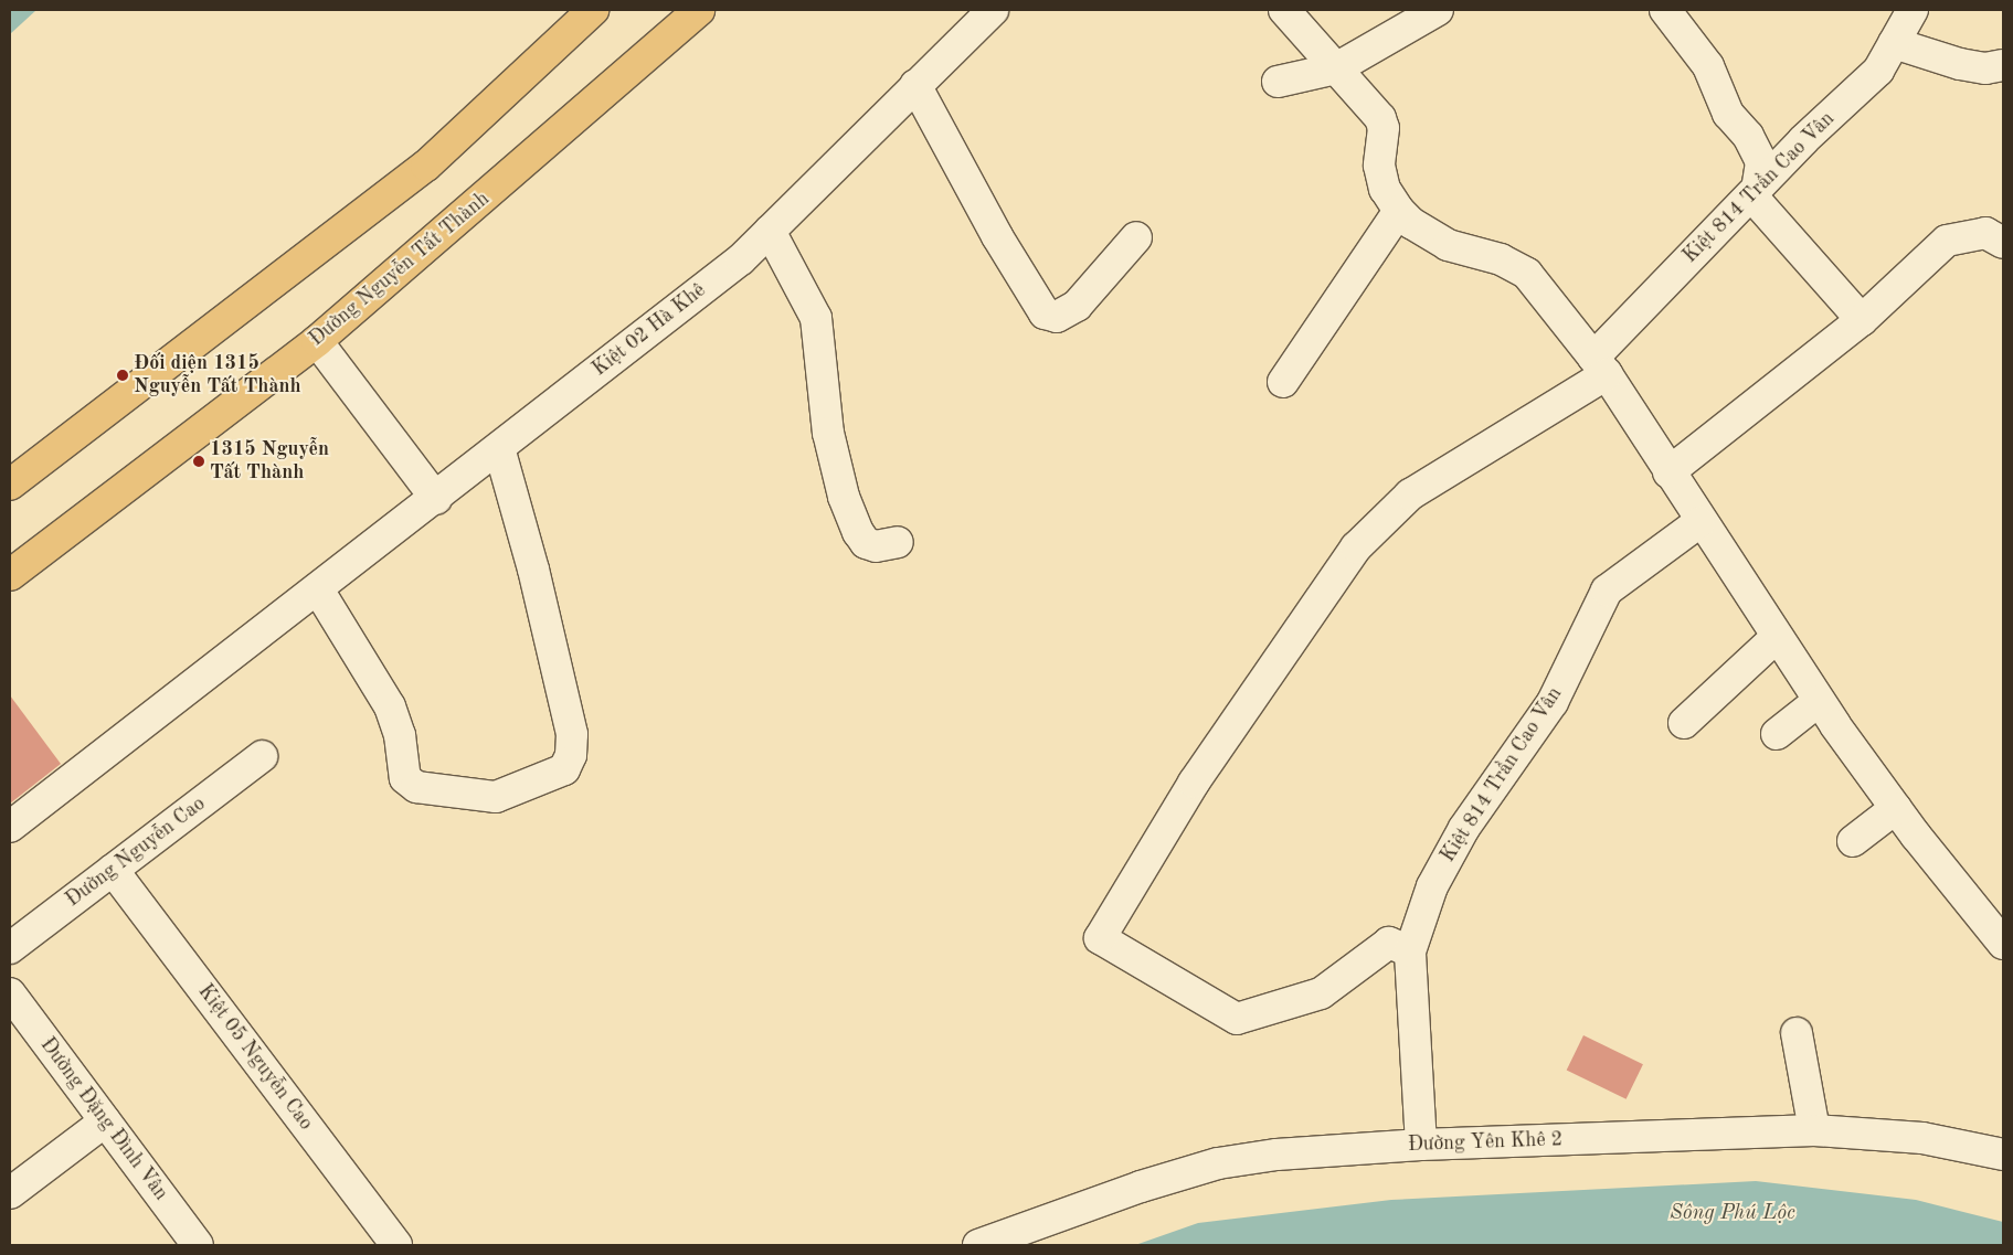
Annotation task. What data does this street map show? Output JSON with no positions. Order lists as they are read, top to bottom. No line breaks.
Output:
{"streets":{"main road":["Đường Nguyễn Tất Thành"],"street":["Kiệt 814 Trần Cao Vân","Kiệt 02 Hà Khê","Đường Nguyễn Cao","Kiệt 05 Nguyễn Cao","Đường Đặng Đình Vân","Đường Yên Khê 2"]},"crossings":[["Kiệt 814 Trần Cao Vân","Đường Yên Khê 2"],["Đường Nguyễn Cao","Kiệt 05 Nguyễn Cao"]],"water":["Sông Phú Lộc"],"places":["Đối diện 1315 Nguyễn Tất Thành","1315 Nguyễn Tất Thành"]}
